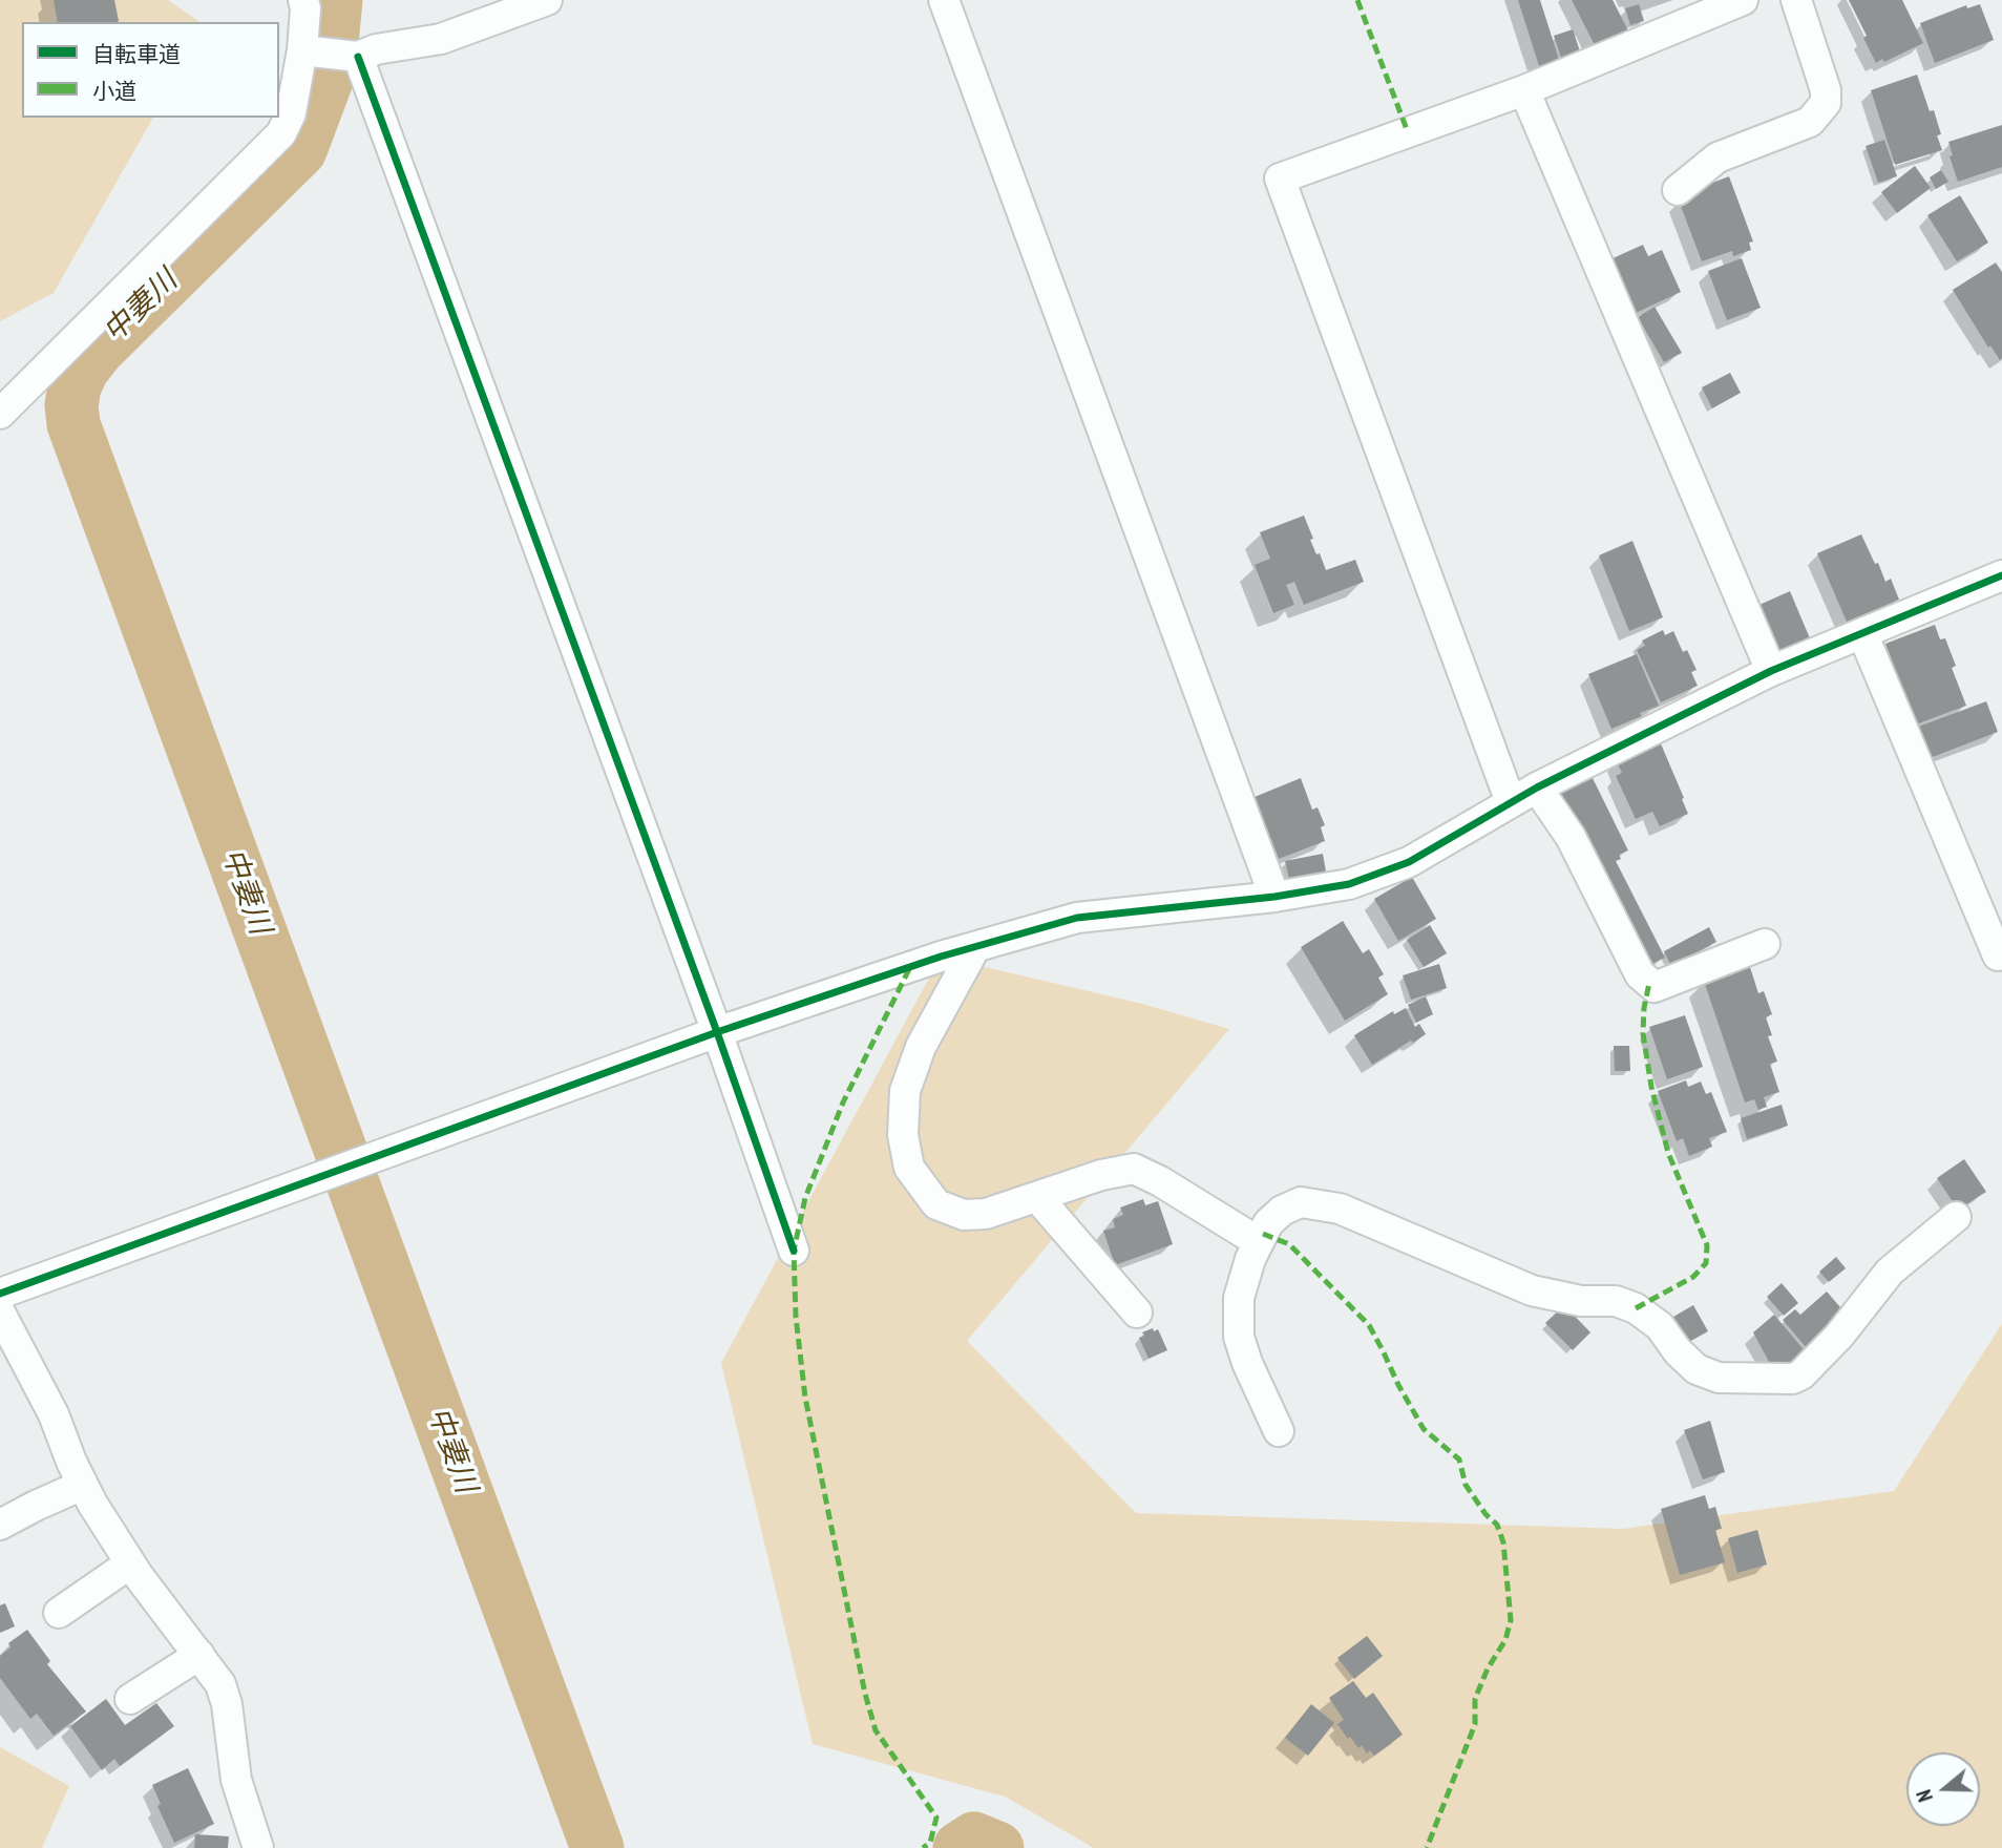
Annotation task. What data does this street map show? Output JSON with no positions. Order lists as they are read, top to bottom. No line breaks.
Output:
{"water":["中妻川"],"legend":["自転車道","小道"],"north":"left"}
